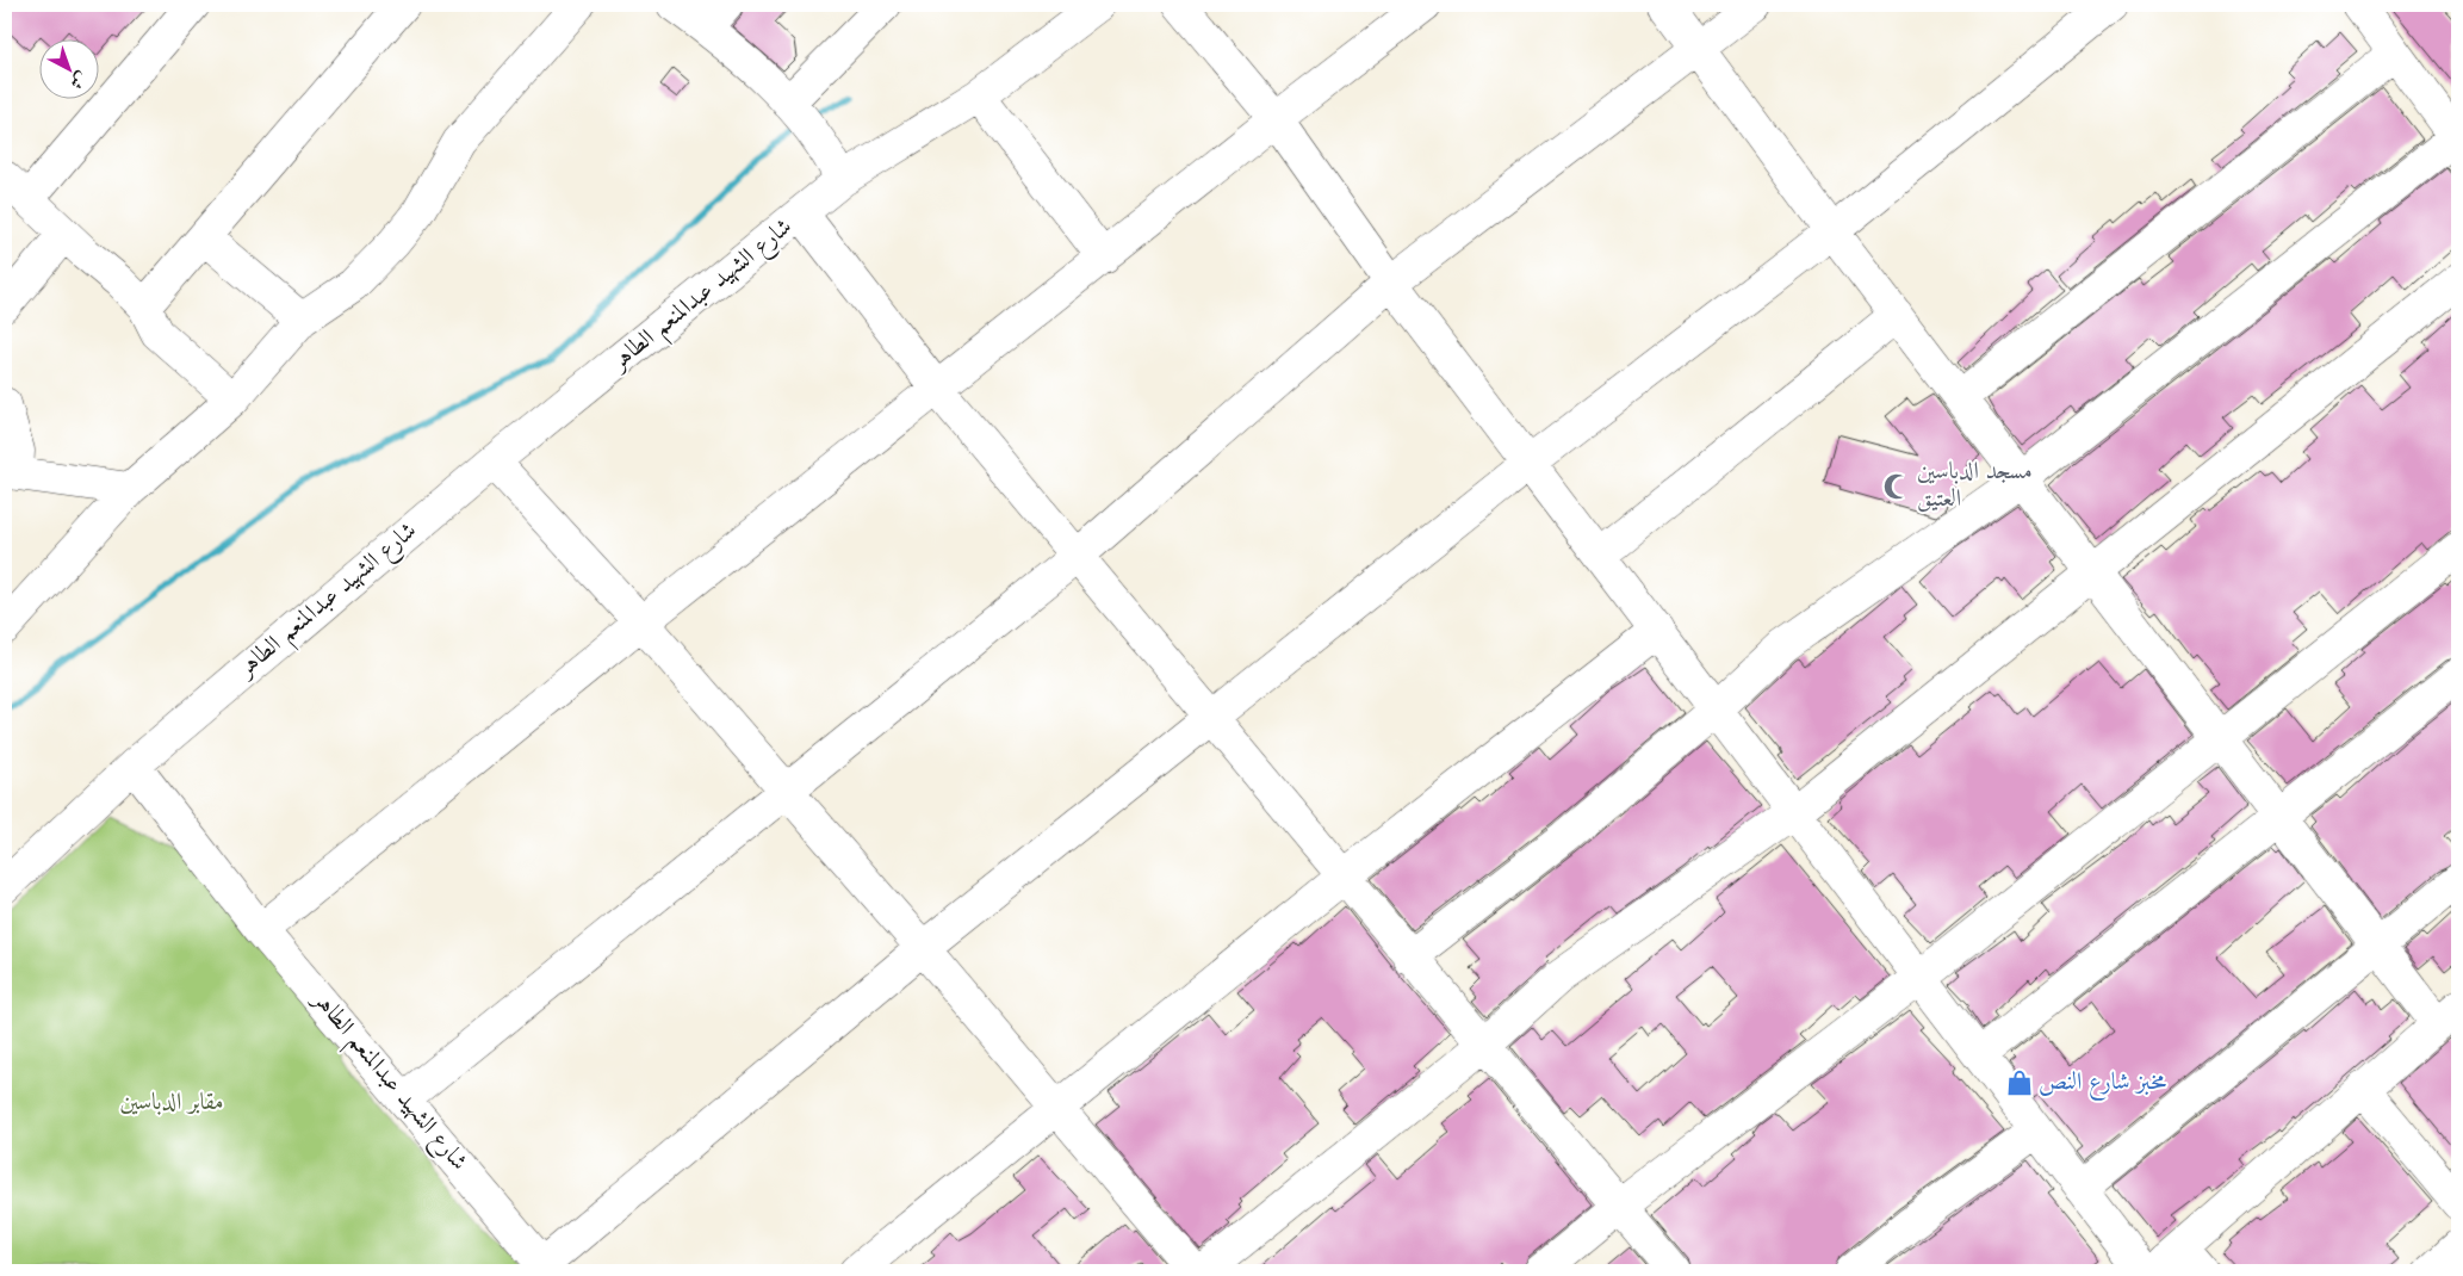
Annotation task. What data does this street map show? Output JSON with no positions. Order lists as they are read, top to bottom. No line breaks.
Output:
{"streets":{"street":["شارع الشهيد عبدالمنعم الطاهر"]},"parks":["مقابر الدباسين"],"places":{"mosque":["مسجد الدباسين العتيق"],"shop":["مخبز شارع النص"]},"north":"bottom right"}
